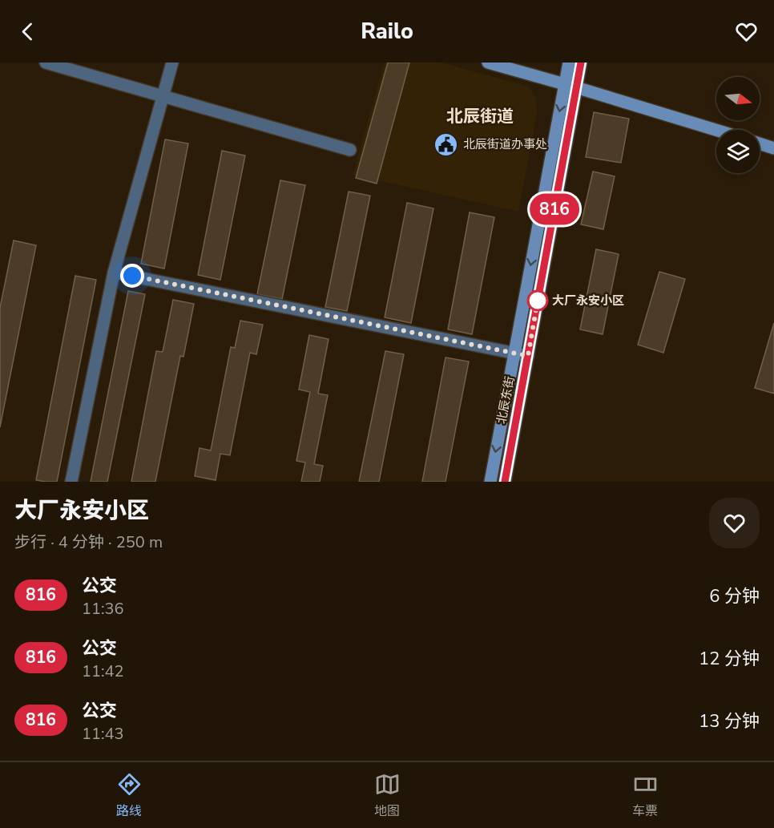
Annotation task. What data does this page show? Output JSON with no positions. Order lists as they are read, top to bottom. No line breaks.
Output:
{"streets":{"main road":["北辰东街"]},"districts":["北辰街道"],"places":{"public building":["北辰街道办事处"],"other":["大厂永安小区"]},"lines":["bus line 816"],"north":"right","page":{"header":"Railo","on_map":"816","heading":["大厂永安小区","步行 · 4 分钟 · 250 m"],"list":[{"mark":"816","name":"公交","note":"11:36","value":"6 分钟"},{"mark":"816","name":"公交","note":"11:42","value":"12 分钟"},{"mark":"816","name":"公交","note":"11:43","value":"13 分钟"}],"tabs":["路线","地图","车票"]}}
